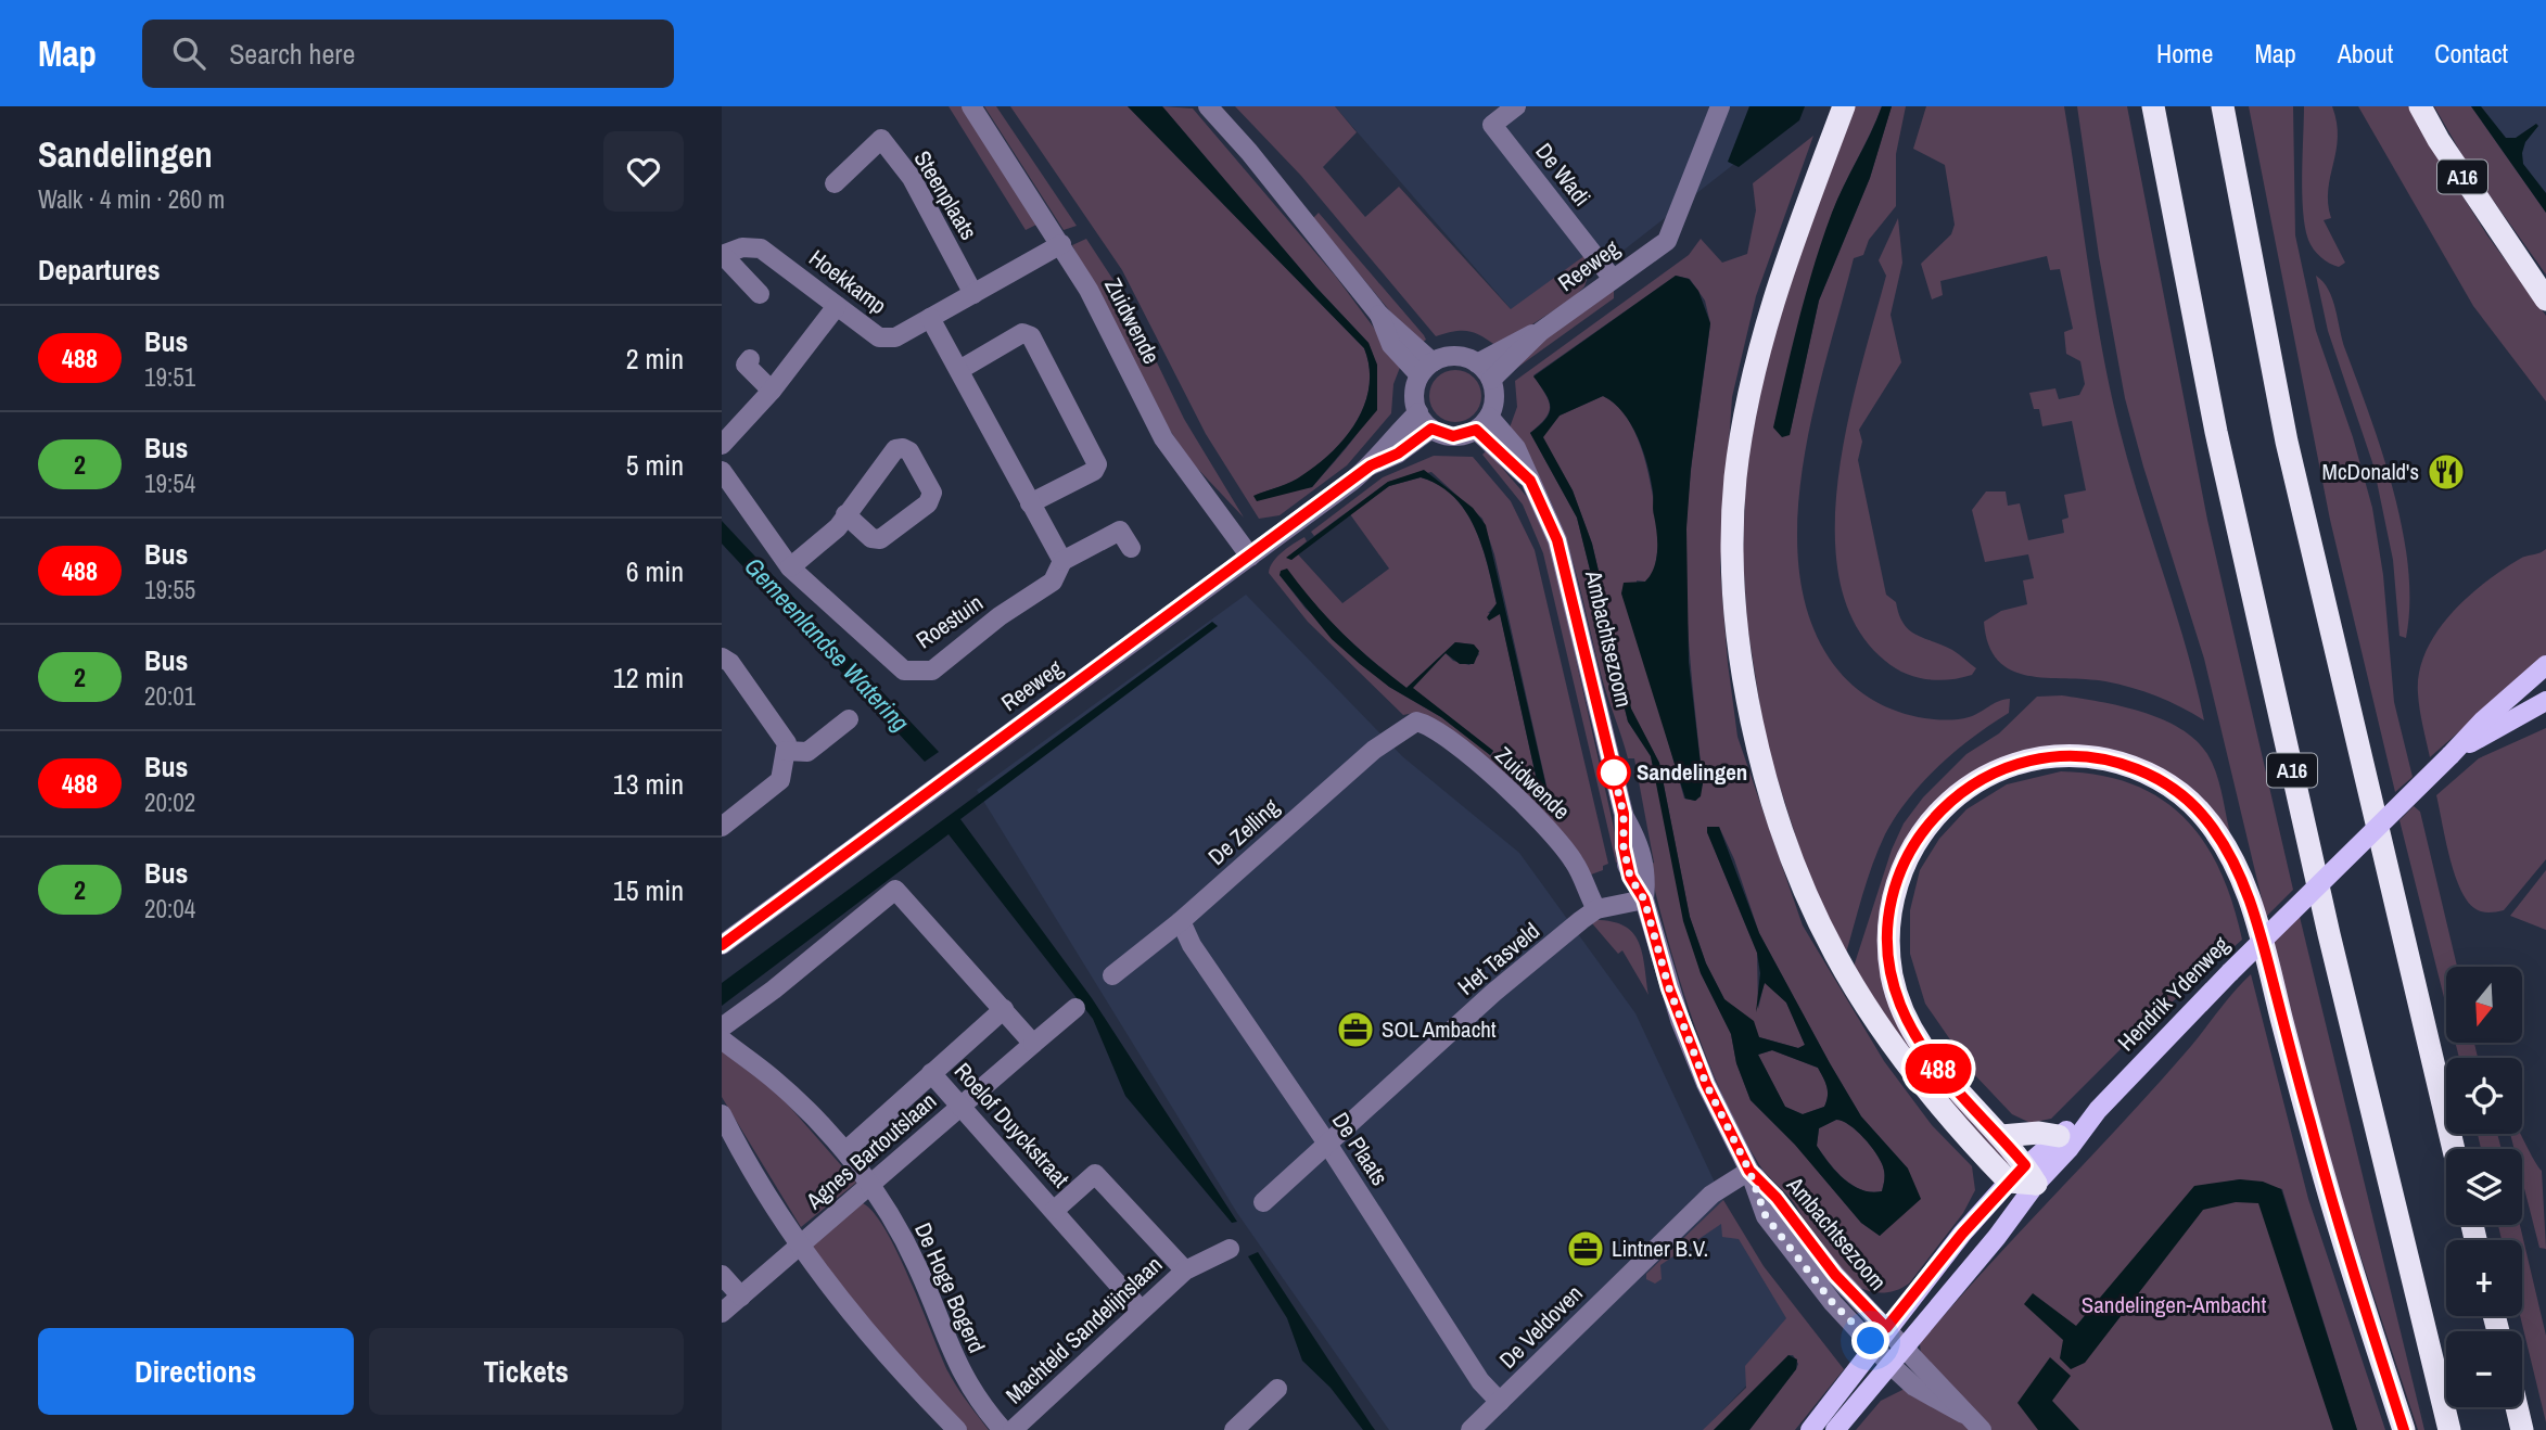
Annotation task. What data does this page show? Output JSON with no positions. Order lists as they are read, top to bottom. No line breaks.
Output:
{"streets":{"highway":["A16"],"main road":["Hendrik Ydenweg"],"street":["De Wadi","Steenplaats","Reeweg","Hoekkamp","Zuidwende","Roestuin","Ambachtsezoom","De Zelling","Het Tasveld","Roelof Duyckstraat","De Plaats","Agnes Bartoutslaan","De Hoge Bogerd","De Veldoven","Machteld Sandelijnslaan"]},"crossings":[["De Wadi","Reeweg"],["Steenplaats","Hoekkamp"],["Reeweg","Zuidwende"],["Reeweg","Ambachtsezoom"],["Hoekkamp","Zuidwende"],["Zuidwende","De Zelling"],["Zuidwende","Het Tasveld"],["Ambachtsezoom","Het Tasveld"],["Ambachtsezoom","Hendrik Ydenweg"],["Ambachtsezoom","De Veldoven"],["De Zelling","De Plaats"],["Het Tasveld","De Plaats"],["Roelof Duyckstraat","Agnes Bartoutslaan"],["Roelof Duyckstraat","Machteld Sandelijnslaan"],["De Plaats","De Veldoven"],["Agnes Bartoutslaan","De Hoge Bogerd"]],"water":["Gemeenlandse Watering"],"parks":["Sandelingen-Ambacht"],"places":{"restaurant":["McDonald's"],"other":["Sandelingen"],"office":["SOL Ambacht","Lintner B.V."]},"lines":["bus line 488"],"north":"bottom","page":{"header":"Map","search":"Search here","nav":["Home","Map","About","Contact"],"heading":[["Sandelingen","Walk · 4 min · 260 m"],"Departures"],"on_map":"488","list":[{"mark":"488","name":"Bus","note":"19:51","value":"2 min"},{"mark":"2","name":"Bus","note":"19:54","value":"5 min"},{"mark":"488","name":"Bus","note":"19:55","value":"6 min"},{"mark":"2","name":"Bus","note":"20:01","value":"12 min"},{"mark":"488","name":"Bus","note":"20:02","value":"13 min"},{"mark":"2","name":"Bus","note":"20:04","value":"15 min"}],"map_buttons":["+","−"],"buttons":["Directions","Tickets"]}}
